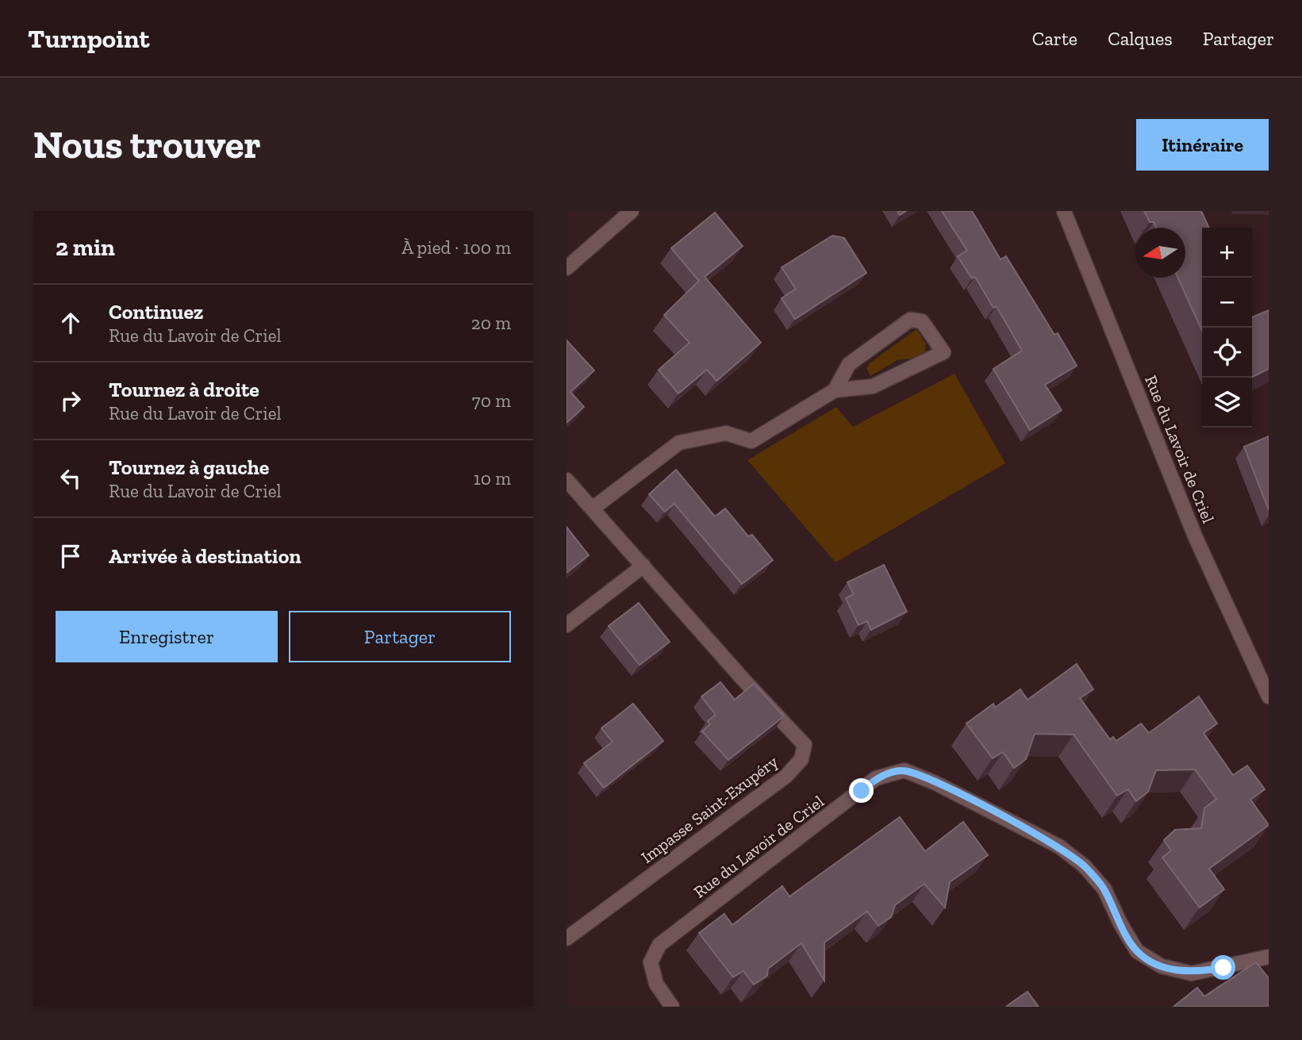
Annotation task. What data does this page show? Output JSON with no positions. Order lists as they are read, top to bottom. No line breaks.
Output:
{"streets":{"street":["Rue du Lavoir de Criel","Impasse Saint-Exupéry"]},"north":"left","page":{"header":"Turnpoint","nav":["Carte","Calques","Partager"],"buttons":["Itinéraire",["Enregistrer","Partager"]],"title":"Nous trouver","heading":["2 min","À pied · 100 m"],"map_buttons":["+","−"],"list":[["Continuez","Rue du Lavoir de Criel","20 m"],["Tournez à droite","Rue du Lavoir de Criel","70 m"],["Tournez à gauche","Rue du Lavoir de Criel","10 m"],"Arrivée à destination"]}}
